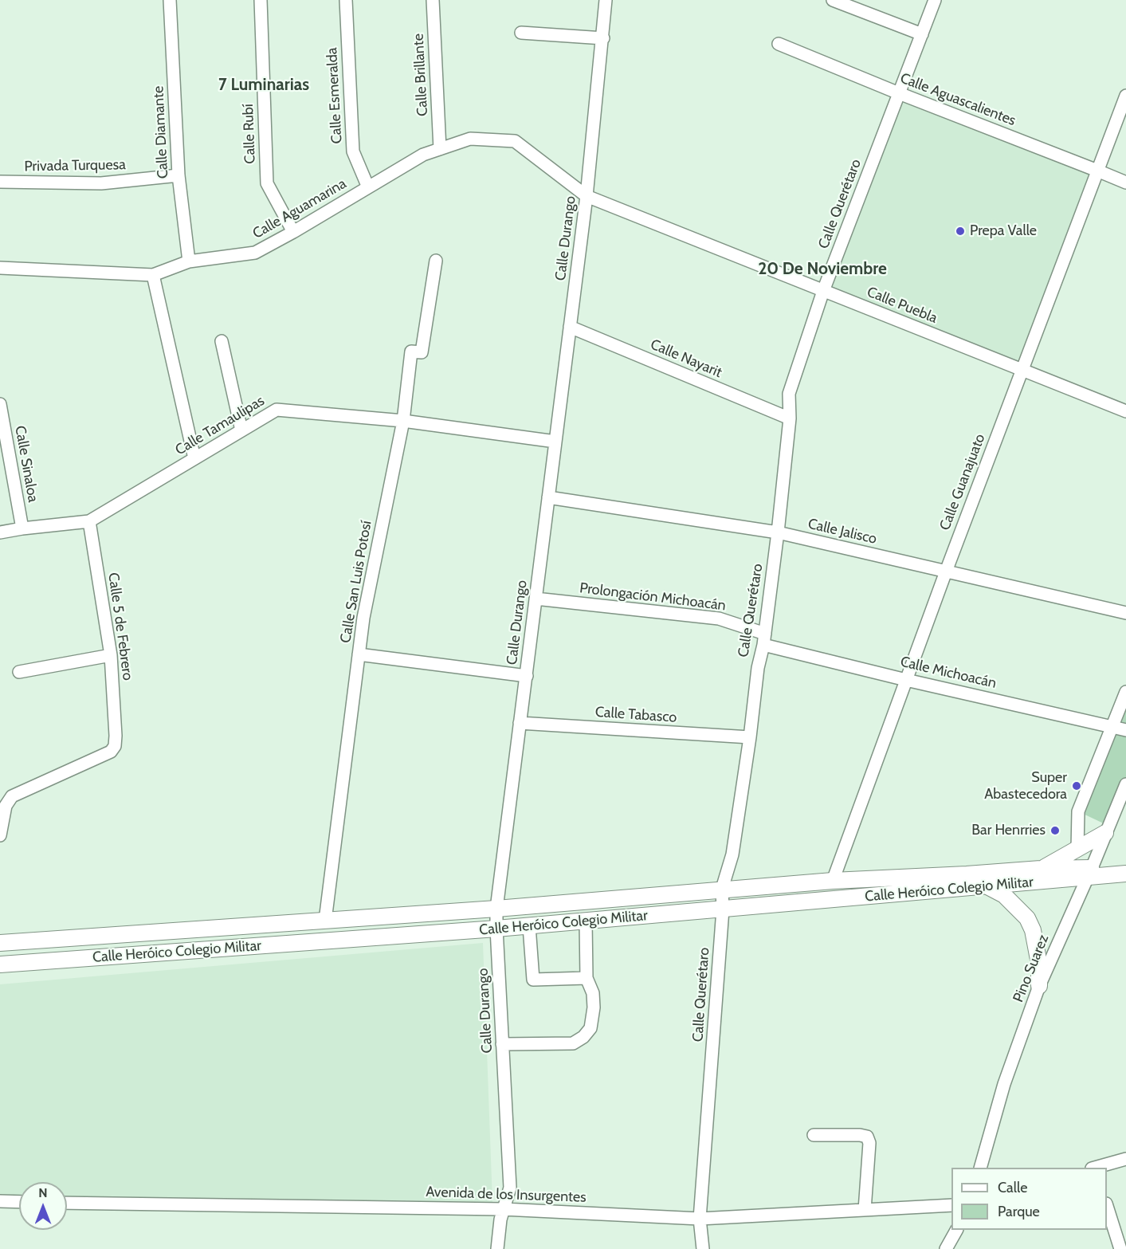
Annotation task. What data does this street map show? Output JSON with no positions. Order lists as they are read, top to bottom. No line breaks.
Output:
{"streets":{"main road":["Calle Heróico Colegio Militar"],"street":["Calle Brillante","Calle Esmeralda","Calle Aguascalientes","Calle Diamante","Calle Rubí","Privada Turquesa","Calle Querétaro","Calle Aguamarina","Calle Durango","Calle Puebla","Calle Nayarit","Calle Tamaulipas","Calle Sinaloa","Calle Guanajuato","Calle Jalisco","Calle San Luis Potosí","Prolongación Michoacán","Calle 5 de Febrero","Calle Michoacán","Calle Tabasco","Pino Suarez","Avenida de los Insurgentes"]},"crossings":[["Calle Brillante","Calle Aguamarina"],["Calle Esmeralda","Calle Aguamarina"],["Calle Aguascalientes","Calle Querétaro"],["Calle Aguascalientes","Calle Guanajuato"],["Calle Diamante","Privada Turquesa"],["Calle Diamante","Calle Aguamarina"],["Calle Rubí","Calle Aguamarina"],["Calle Querétaro","Calle Puebla"],["Calle Querétaro","Calle Nayarit"],["Calle Querétaro","Calle Jalisco"],["Calle Querétaro","Prolongación Michoacán"],["Calle Querétaro","Calle Michoacán"],["Calle Querétaro","Calle Tabasco"],["Calle Querétaro","Calle Heróico Colegio Militar"],["Calle Querétaro","Avenida de los Insurgentes"],["Calle Aguamarina","Calle Durango"],["Calle Aguamarina","Calle Puebla"],["Calle Durango","Calle Puebla"],["Calle Durango","Calle Nayarit"],["Calle Durango","Calle Tamaulipas"],["Calle Durango","Calle Jalisco"],["Calle Durango","Prolongación Michoacán"],["Calle Durango","Calle Tabasco"],["Calle Durango","Calle Heróico Colegio Militar"],["Calle Durango","Avenida de los Insurgentes"],["Calle Puebla","Calle Guanajuato"],["Calle Tamaulipas","Calle Sinaloa"],["Calle Tamaulipas","Calle San Luis Potosí"],["Calle Tamaulipas","Calle 5 de Febrero"],["Calle Guanajuato","Calle Jalisco"],["Calle Guanajuato","Calle Michoacán"],["Calle Guanajuato","Calle Heróico Colegio Militar"],["Calle San Luis Potosí","Calle Heróico Colegio Militar"],["Prolongación Michoacán","Calle Michoacán"],["Calle Heróico Colegio Militar","Pino Suarez"]],"districts":["7 Luminarias","20 De Noviembre"],"places":["Prepa Valle","Super Abastecedora","Bar Henrries"],"legend":["Calle","Parque"],"north":"top"}
